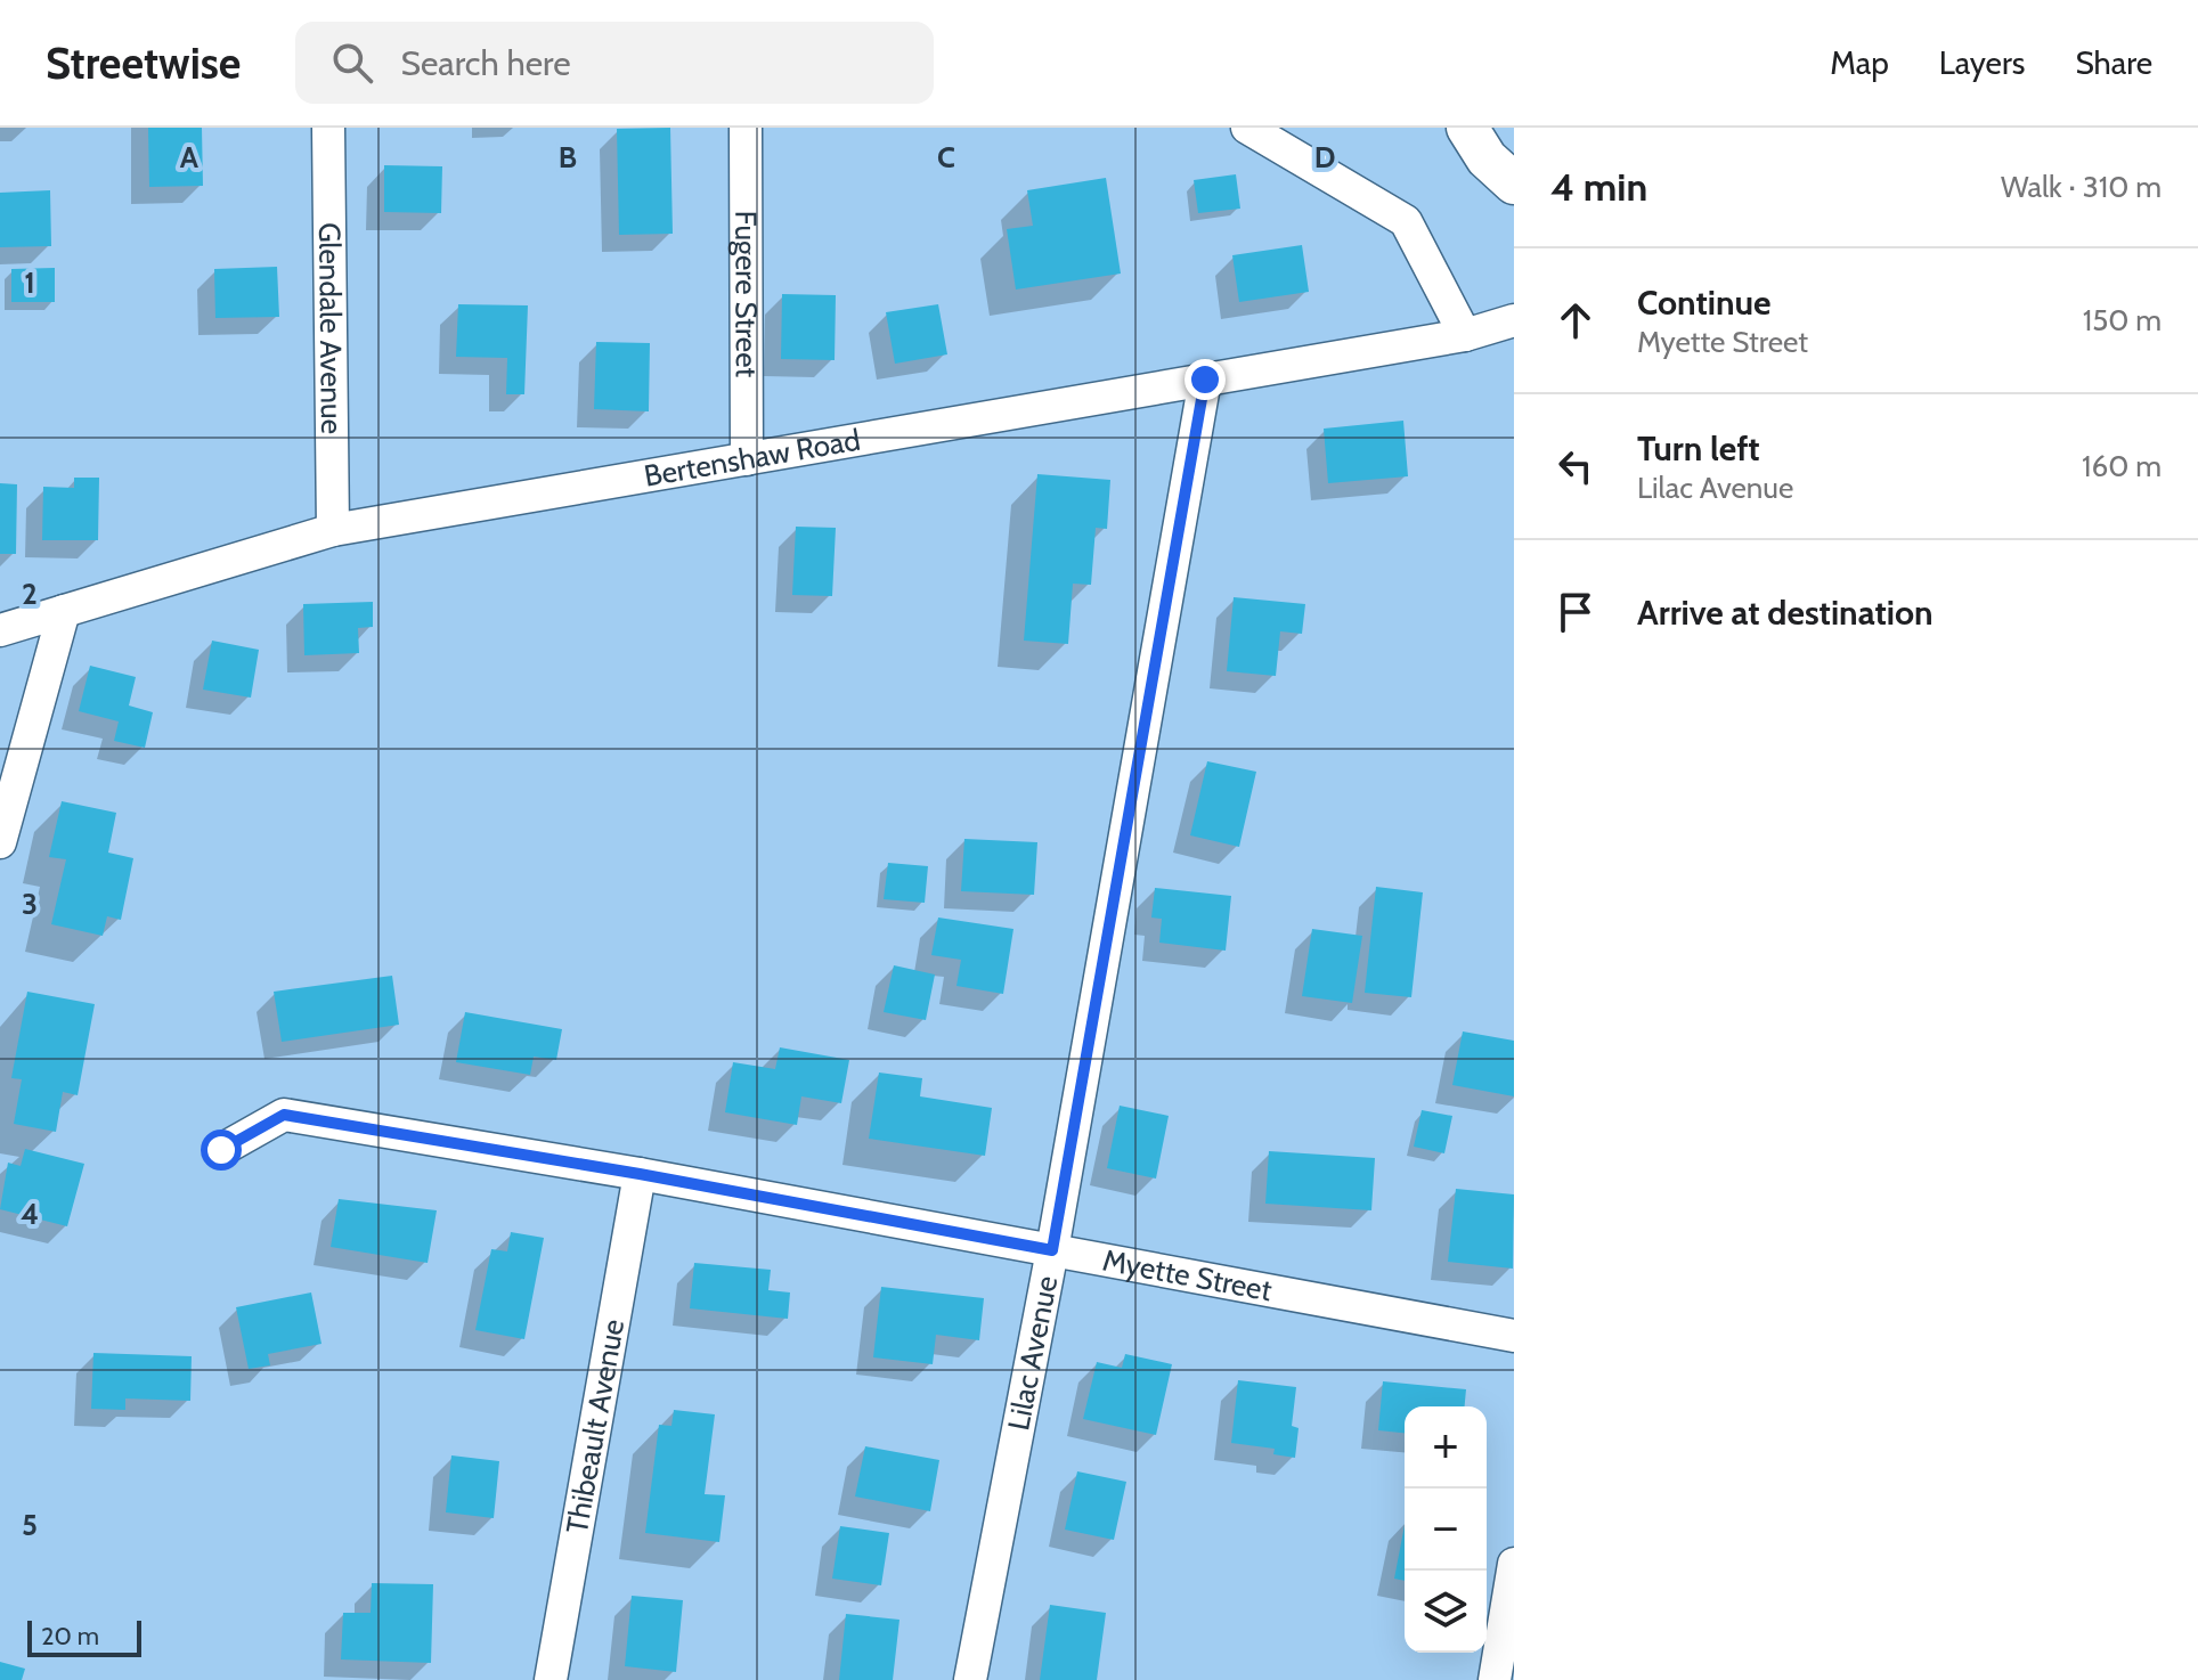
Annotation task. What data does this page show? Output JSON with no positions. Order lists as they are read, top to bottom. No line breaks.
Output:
{"streets":{"street":["Fugere Street","Glendale Avenue","Bertenshaw Road","Myette Street","Lilac Avenue","Thibeault Avenue"]},"crossings":[["Fugere Street","Bertenshaw Road"],["Glendale Avenue","Bertenshaw Road"],["Bertenshaw Road","Lilac Avenue"],["Myette Street","Lilac Avenue"],["Myette Street","Thibeault Avenue"]],"scale_bar":"20 m","page":{"header":"Streetwise","search":"Search here","nav":["Map","Layers","Share"],"heading":["4 min","Walk · 310 m"],"list":[["Continue","Myette Street","150 m"],["Turn left","Lilac Avenue","160 m"],"Arrive at destination"],"map_buttons":["+","−"],"scale":"20 m"},"grid":{"columns":["A","B","C","D"],"rows":["1","2","3","4","5"]}}
